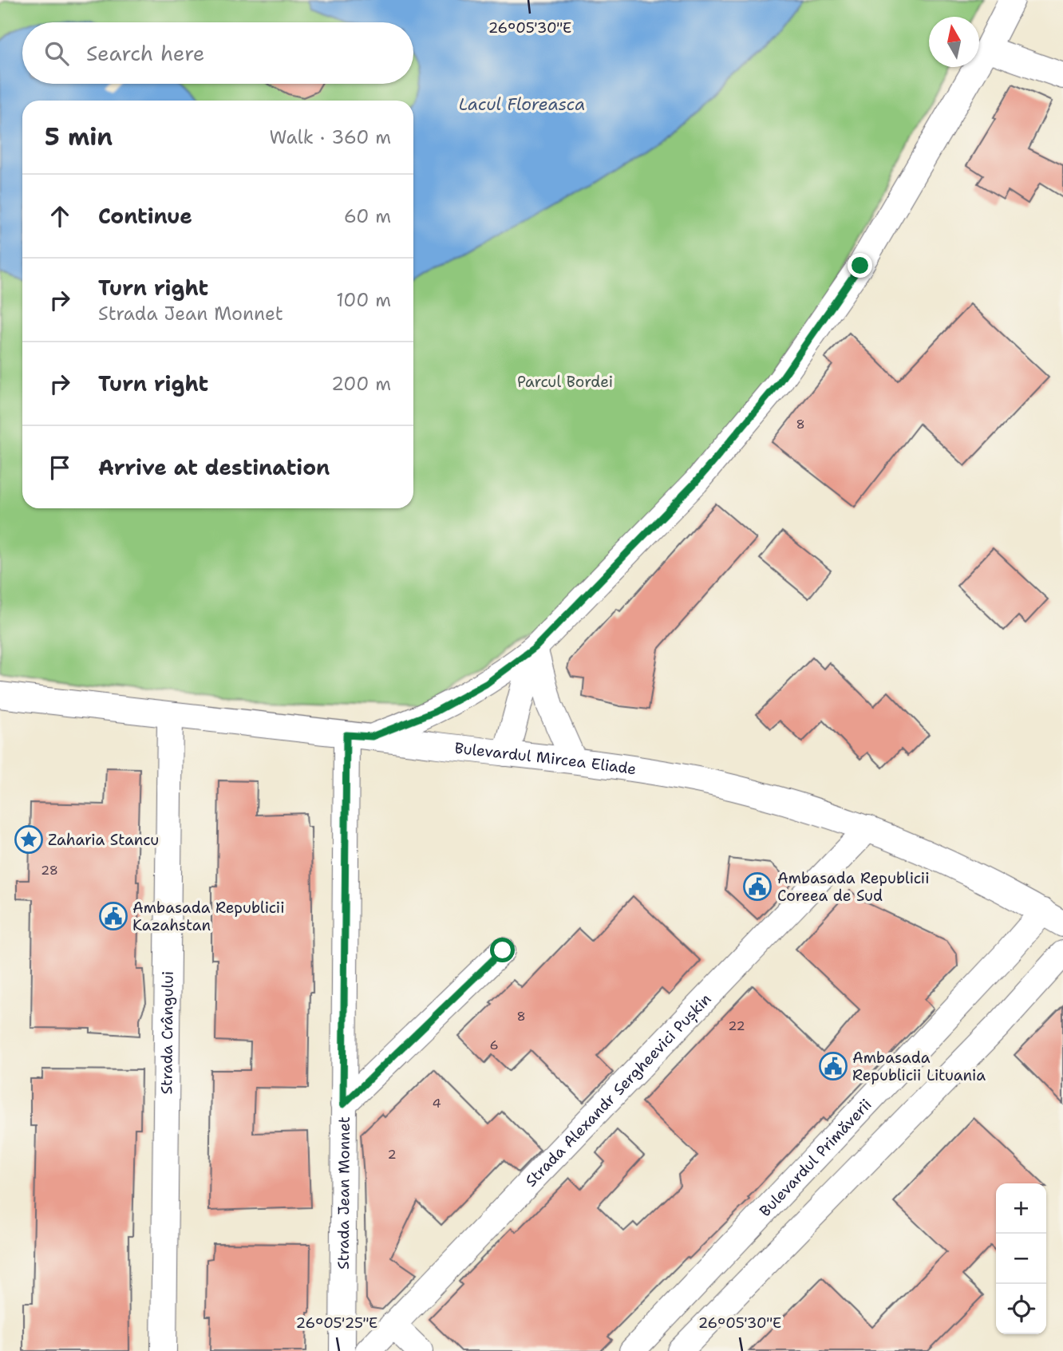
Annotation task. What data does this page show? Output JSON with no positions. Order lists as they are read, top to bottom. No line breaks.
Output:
{"streets":{"street":["Bulevardul Mircea Eliade","Strada Crângului","Strada Alexandr Sergheevici Pușkin","Bulevardul Primăverii","Strada Jean Monnet"]},"crossings":[["Bulevardul Mircea Eliade","Strada Crângului"],["Bulevardul Mircea Eliade","Strada Alexandr Sergheevici Pușkin"],["Bulevardul Mircea Eliade","Bulevardul Primăverii"],["Bulevardul Mircea Eliade","Strada Jean Monnet"]],"water":["Lacul Floreasca"],"parks":["Parcul Bordei"],"places":{"place":["Zaharia Stancu"],"public building":["Ambasada Republicii Coreea de Sud","Ambasada Republicii Kazahstan","Ambasada Republicii Lituania"]},"house_numbers":["8","28","8","22","6","4","2"],"north":"top","page":{"search":"Search here","heading":["5 min","Walk · 360 m"],"list":[["Continue","60 m"],["Turn right","Strada Jean Monnet","100 m"],["Turn right","200 m"],"Arrive at destination"],"map_buttons":["+","−"]},"coordinates":["26°05'30\"E","26°05'25\"E"]}
